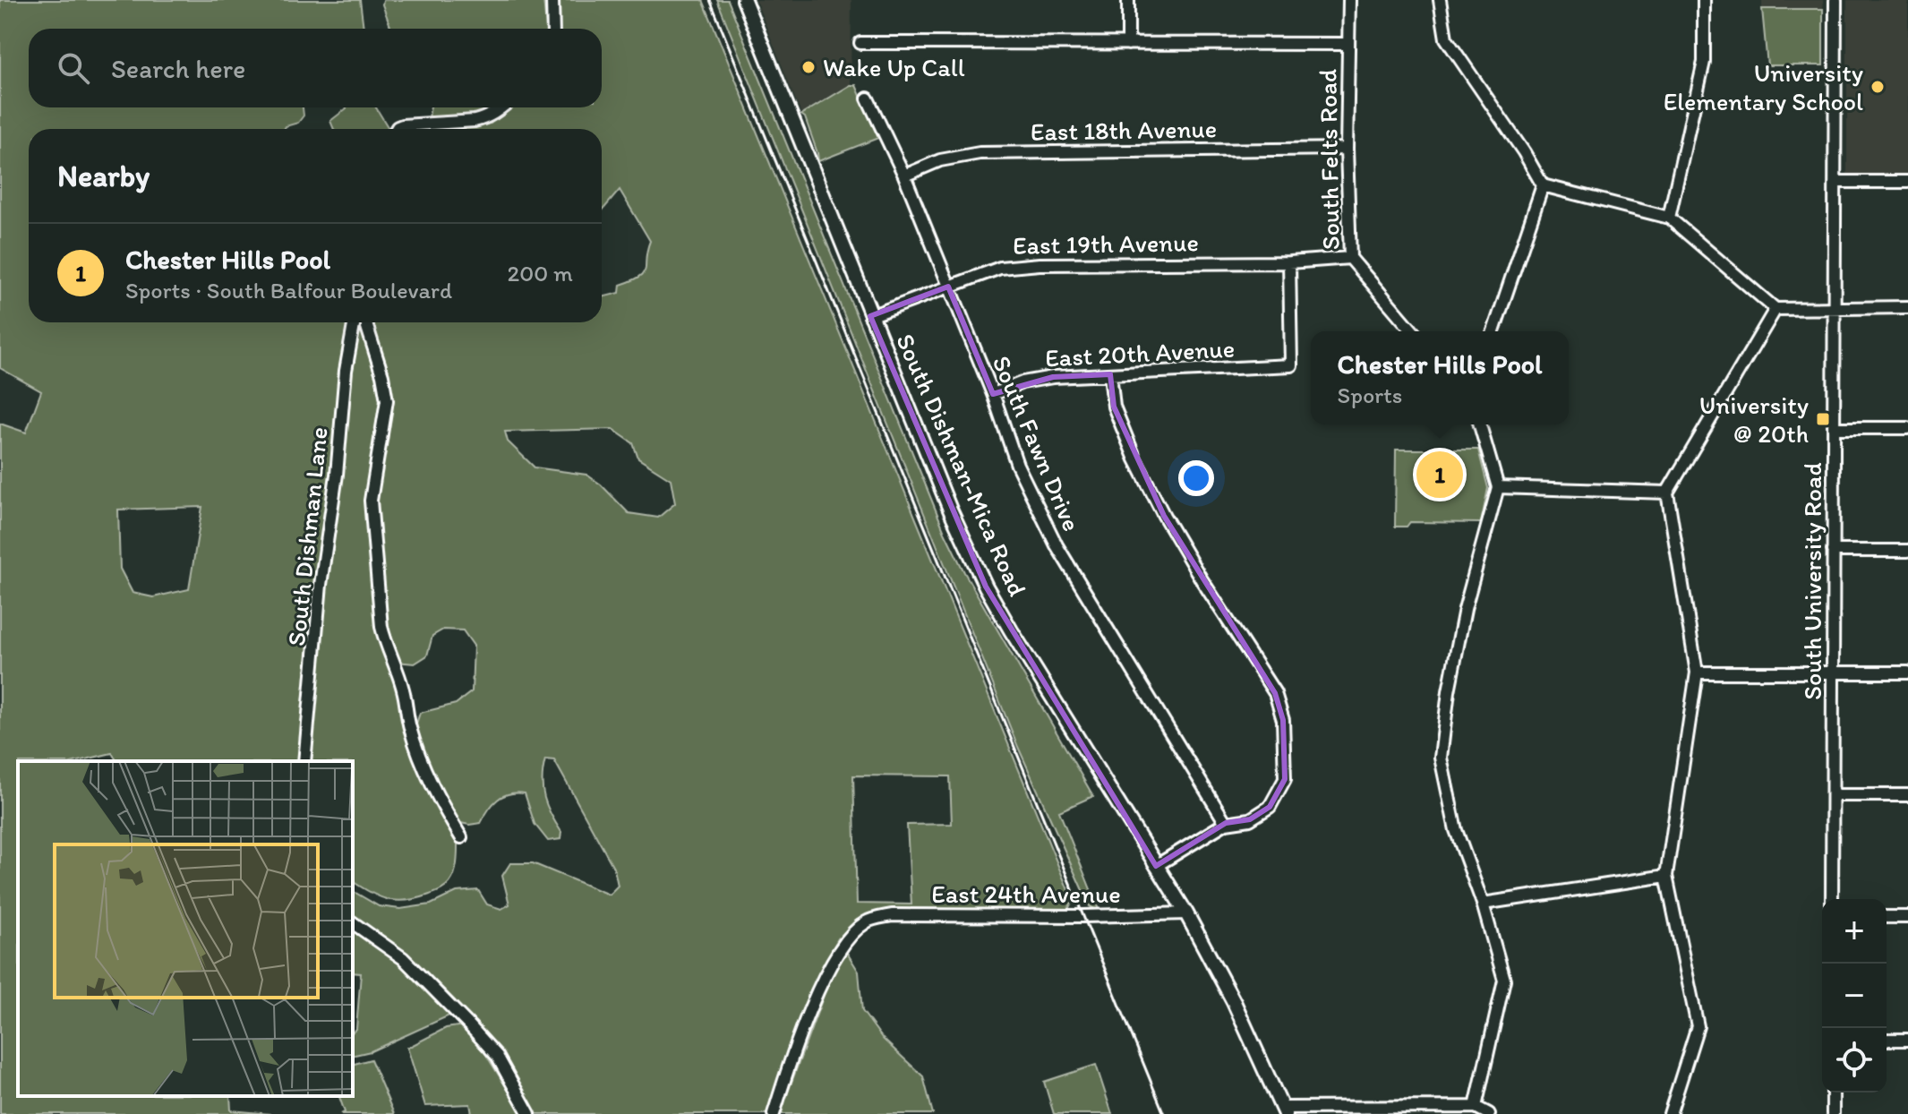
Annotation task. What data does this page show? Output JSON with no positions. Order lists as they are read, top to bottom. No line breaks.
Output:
{"streets":{"main road":["South Dishman-Mica Road"],"street":["East 18th Avenue","South Felts Road","East 19th Avenue","East 20th Avenue","South Fawn Drive","South Dishman Lane","South University Road","East 24th Avenue"]},"crossings":[["East 18th Avenue","South Felts Road"],["East 18th Avenue","South Fawn Drive"],["South Felts Road","East 19th Avenue"],["East 19th Avenue","East 20th Avenue"],["East 19th Avenue","South Fawn Drive"],["East 19th Avenue","South Dishman-Mica Road"],["East 20th Avenue","South Fawn Drive"],["South Dishman-Mica Road","East 24th Avenue"]],"places":{"other":["Wake Up Call","University Elementary School"],"transit":["University @ 20th"]},"page":{"search":"Search here","heading":"Nearby","list":[{"mark":"1","name":"Chester Hills Pool","note":"Sports · South Balfour Boulevard","value":"200 m"}],"popup":["Chester Hills Pool","Sports"],"pins":"1","map_buttons":["+","−"]}}
